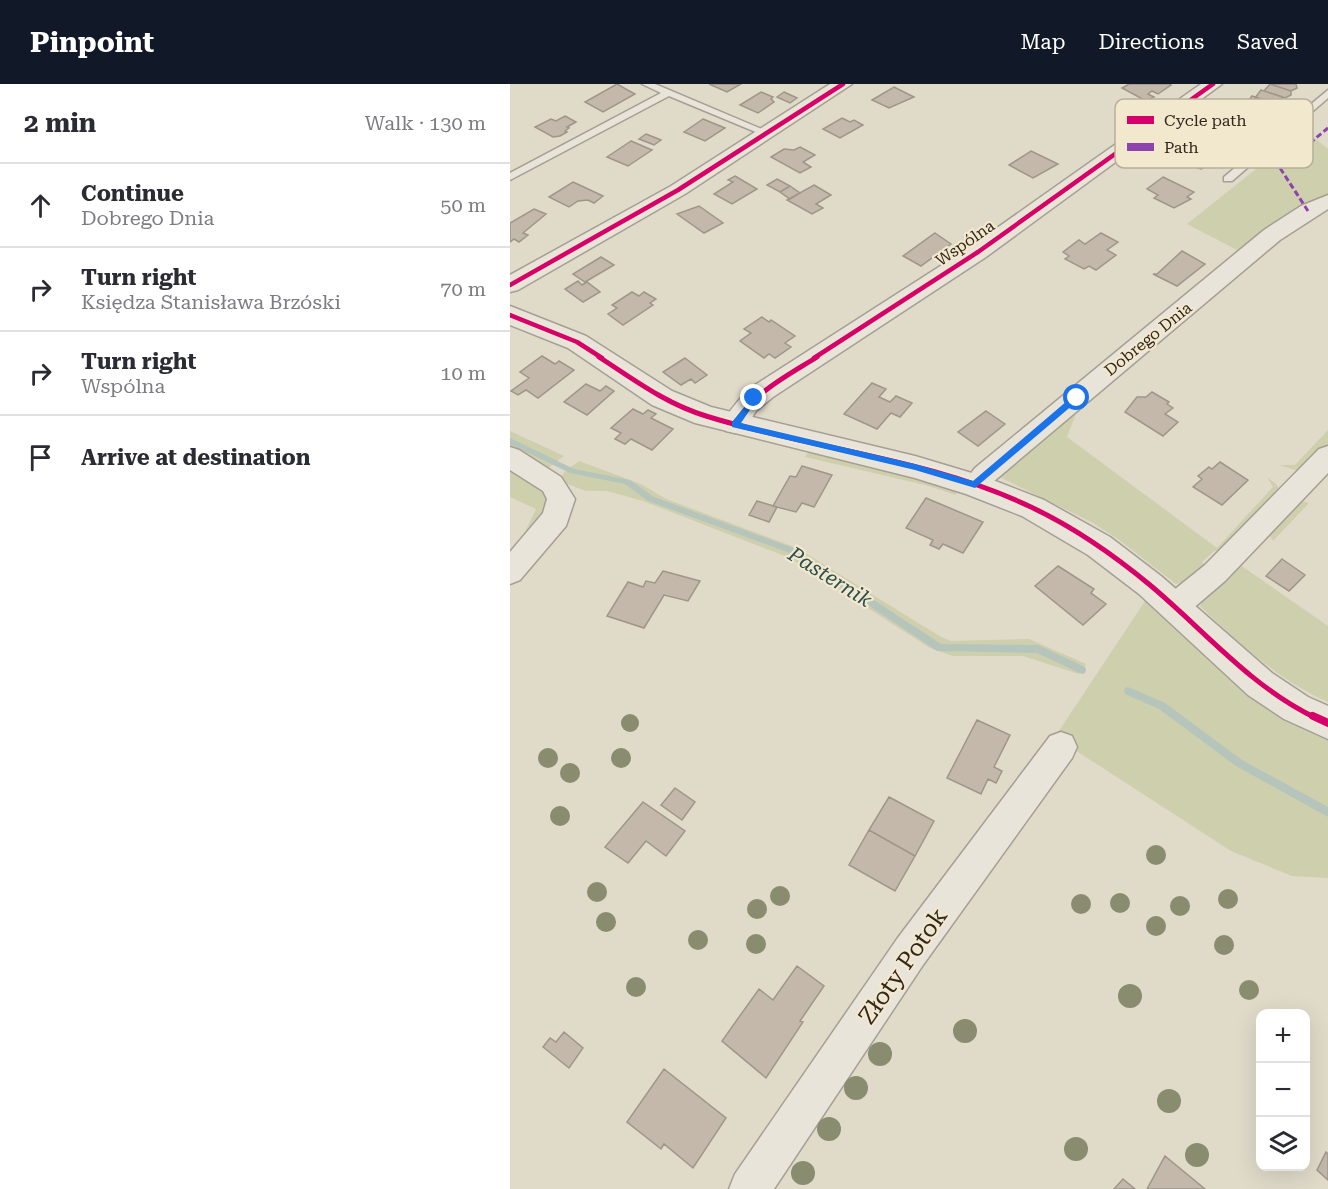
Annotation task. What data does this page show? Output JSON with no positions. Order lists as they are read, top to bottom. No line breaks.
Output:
{"streets":{"street":["Wspólna","Dobrego Dnia","Złoty Potok"]},"water":["Pasternik"],"legend":["Cycle path","Path"],"page":{"header":"Pinpoint","nav":["Map","Directions","Saved"],"heading":["2 min","Walk · 130 m"],"list":[["Continue","Dobrego Dnia","50 m"],["Turn right","Księdza Stanisława Brzóski","70 m"],["Turn right","Wspólna","10 m"],"Arrive at destination"],"map_buttons":["+","−"]}}
